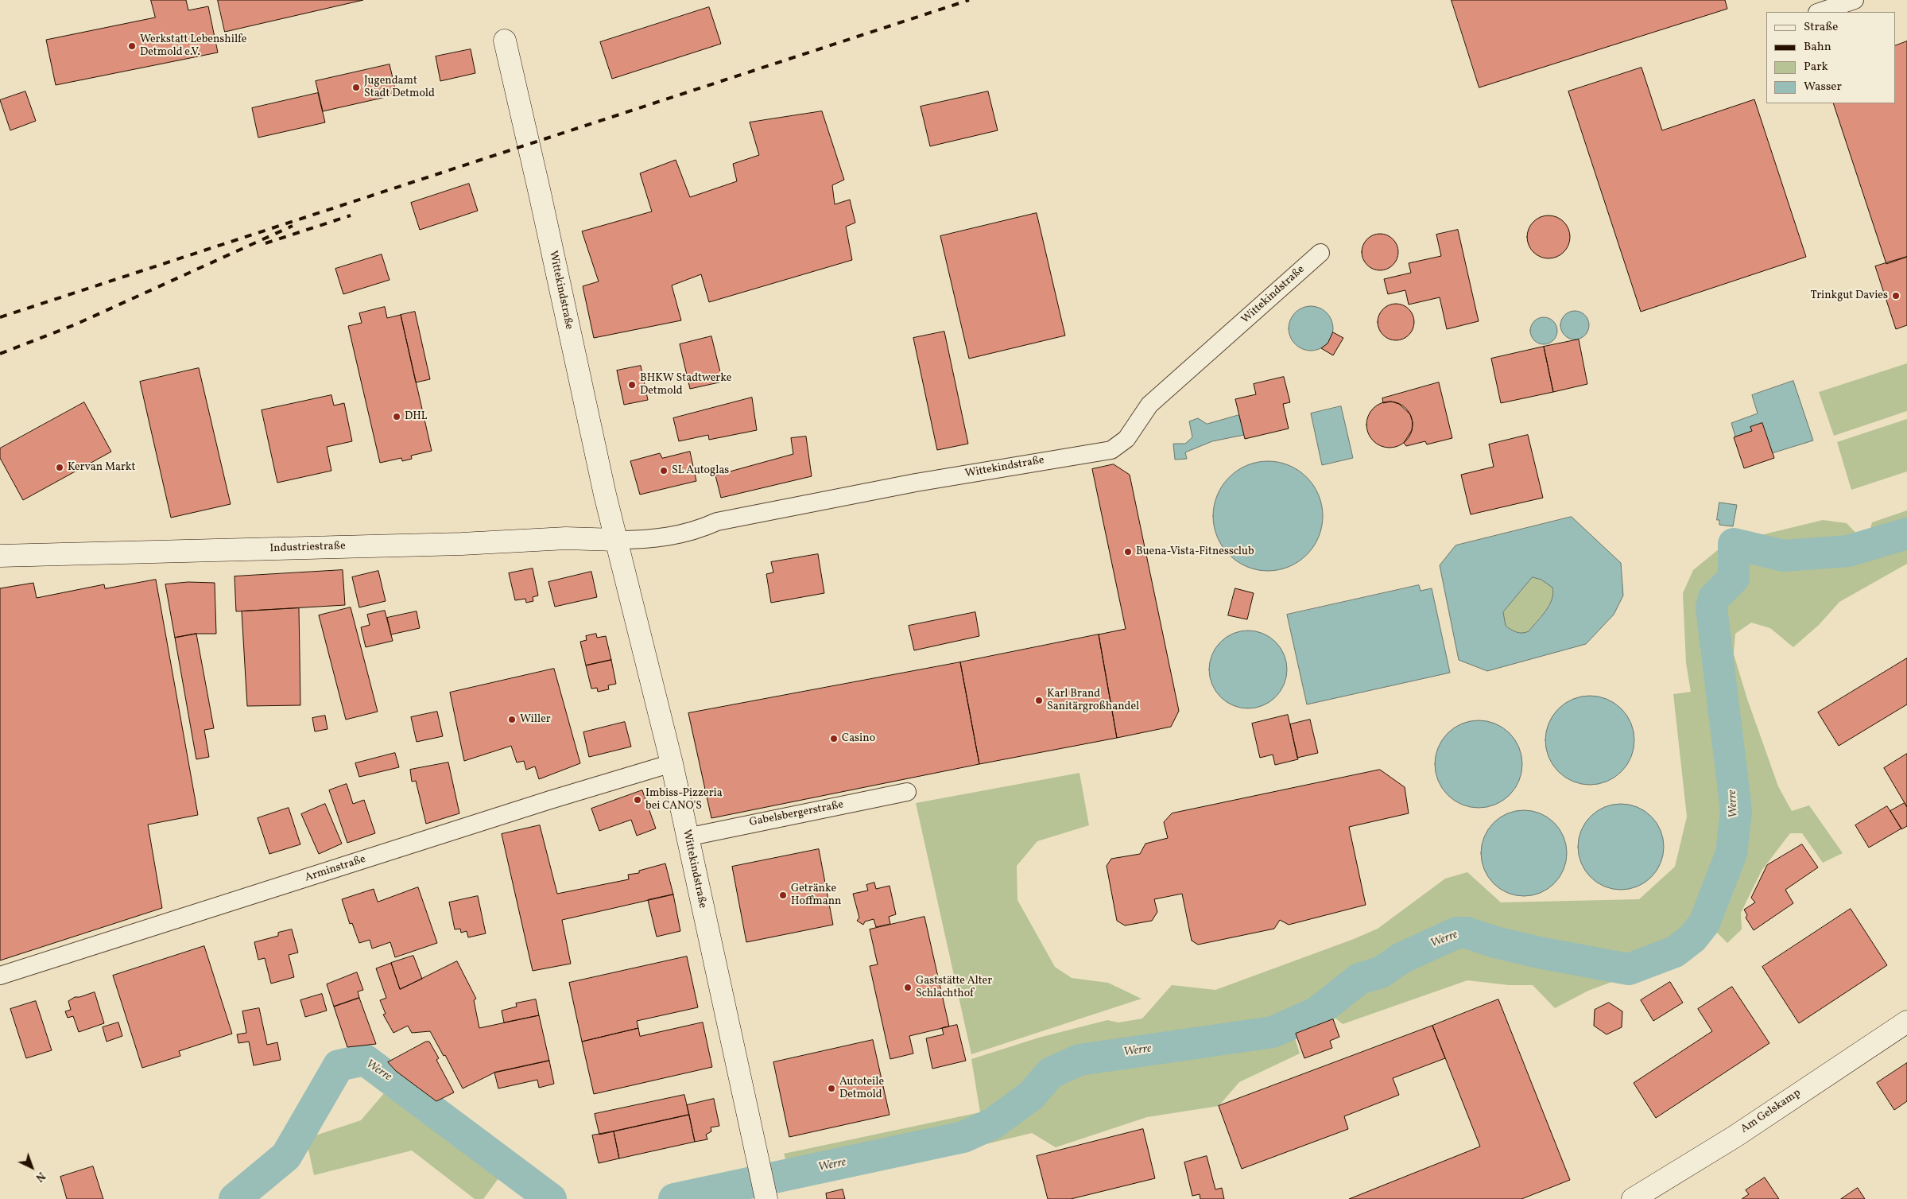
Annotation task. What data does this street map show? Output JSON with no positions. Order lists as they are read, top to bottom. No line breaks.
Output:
{"streets":{"street":["Wittekindstraße","Industriestraße","Gabelsbergerstraße","Arminstraße","Am Gelskamp"]},"crossings":[["Wittekindstraße","Industriestraße"],["Wittekindstraße","Gabelsbergerstraße"],["Wittekindstraße","Arminstraße"]],"water":["Werre"],"places":["Werkstatt Lebenshilfe Detmold e.V.","Jugendamt Stadt Detmold","Trinkgut Davies","BHKW Stadtwerke Detmold","DHL","Kervan Markt","SL Autoglas","Buena-Vista-Fitnessclub","Karl Brand Sanitärgroßhandel","Willer","Casino","Imbiss-Pizzeria bei CANO'S","Getränke Hoffmann","Gaststätte Alter Schlachthof","Autoteile Detmold"],"legend":["Straße","Bahn","Park","Wasser"],"north":"bottom right"}
